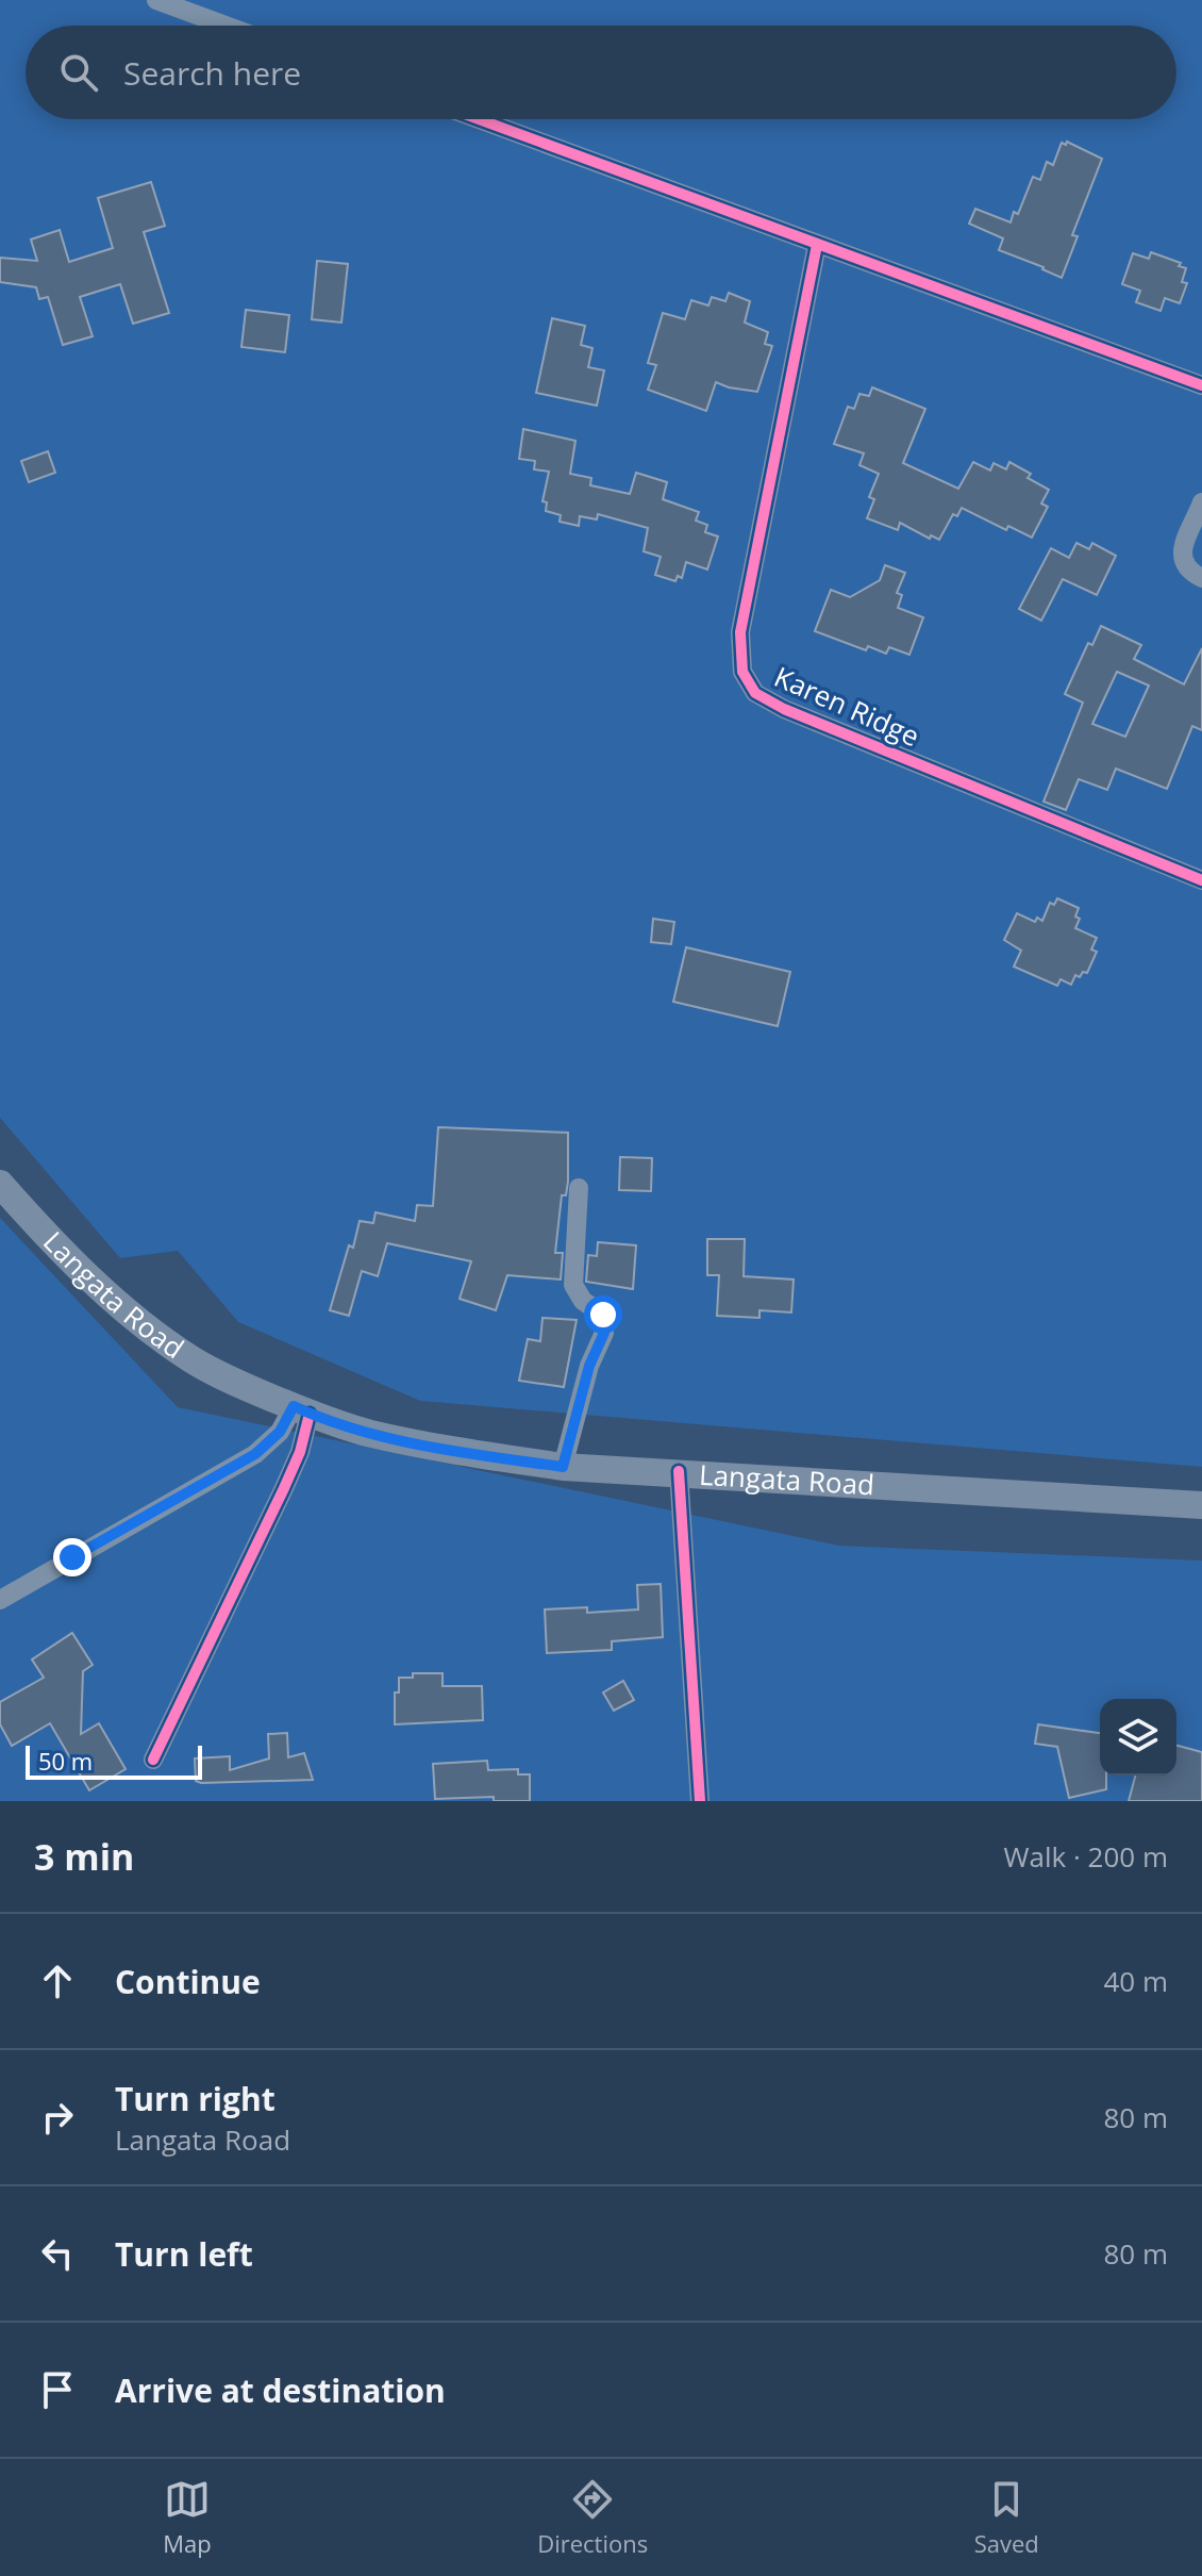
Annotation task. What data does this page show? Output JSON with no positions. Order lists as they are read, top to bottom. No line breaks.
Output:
{"streets":{"main road":["Langata Road"],"street":["Karen Ridge"]},"scale_bar":"50 m","page":{"search":"Search here","scale":"50 m","heading":["3 min","Walk · 200 m"],"list":[["Continue","40 m"],["Turn right","Langata Road","80 m"],["Turn left","80 m"],"Arrive at destination"],"nav":["Map","Directions","Saved"]}}
